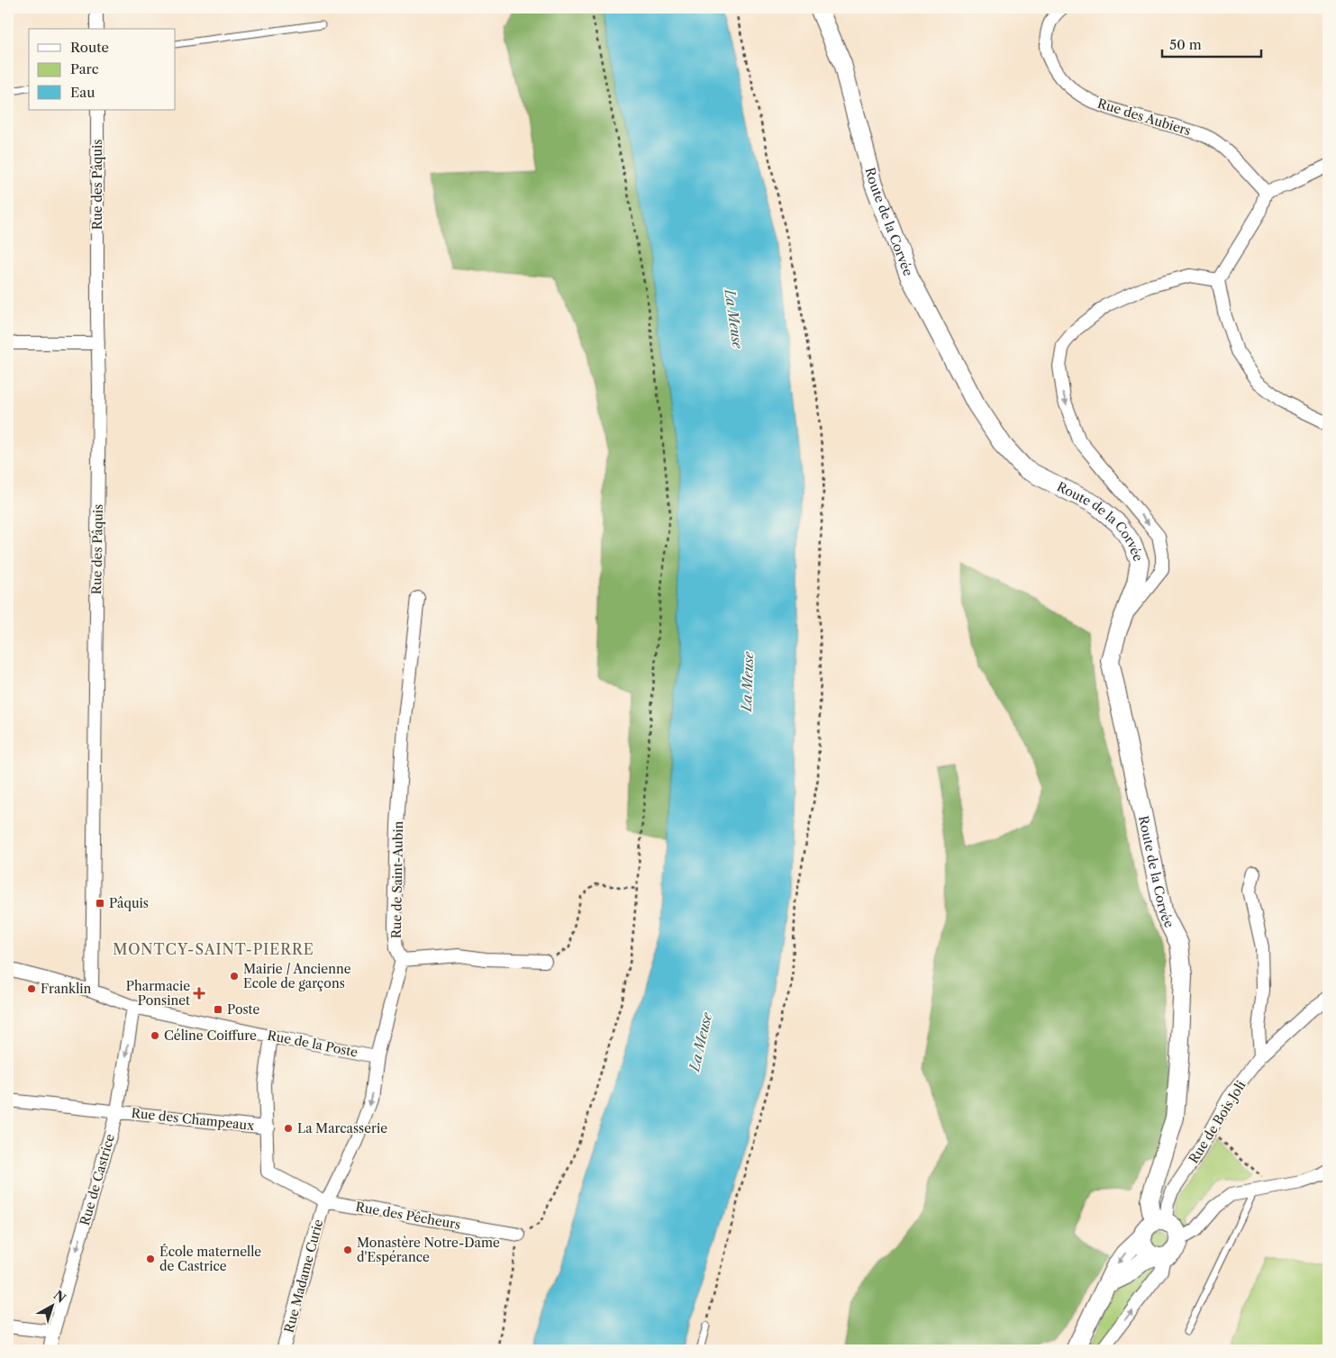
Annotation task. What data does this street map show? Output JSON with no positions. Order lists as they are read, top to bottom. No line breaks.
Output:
{"streets":{"street":["Rue des Aubiers","Rue des Pâquis","Route de la Corvée","Rue de Saint-Aubin","Rue de la Poste","Rue des Champeaux","Rue de Bois Joli","Rue de Castrice","Rue des Pêcheurs","Rue Madame Curie"]},"crossings":[["Rue des Pâquis","Rue de la Poste"],["Route de la Corvée","Rue de Bois Joli"],["Rue de la Poste","Rue de Castrice"],["Rue des Champeaux","Rue de Castrice"],["Rue des Champeaux","Rue des Pêcheurs"],["Rue des Pêcheurs","Rue Madame Curie"]],"one_way":["Rue de Castrice"],"districts":["MONTCY-SAINT-PIERRE"],"water":["La Meuse"],"places":{"transit":["Pâquis","Poste"],"other":["Mairie / Ancienne Ecole de garçons","Franklin","Céline Coiffure","La Marcasserie","Monastère Notre-Dame d'Espérance","École maternelle de Castrice"],"health":["Pharmacie Ponsinet"]},"legend":["Route","Parc","Eau"],"scale_bar":"50 m","north":"top right"}
